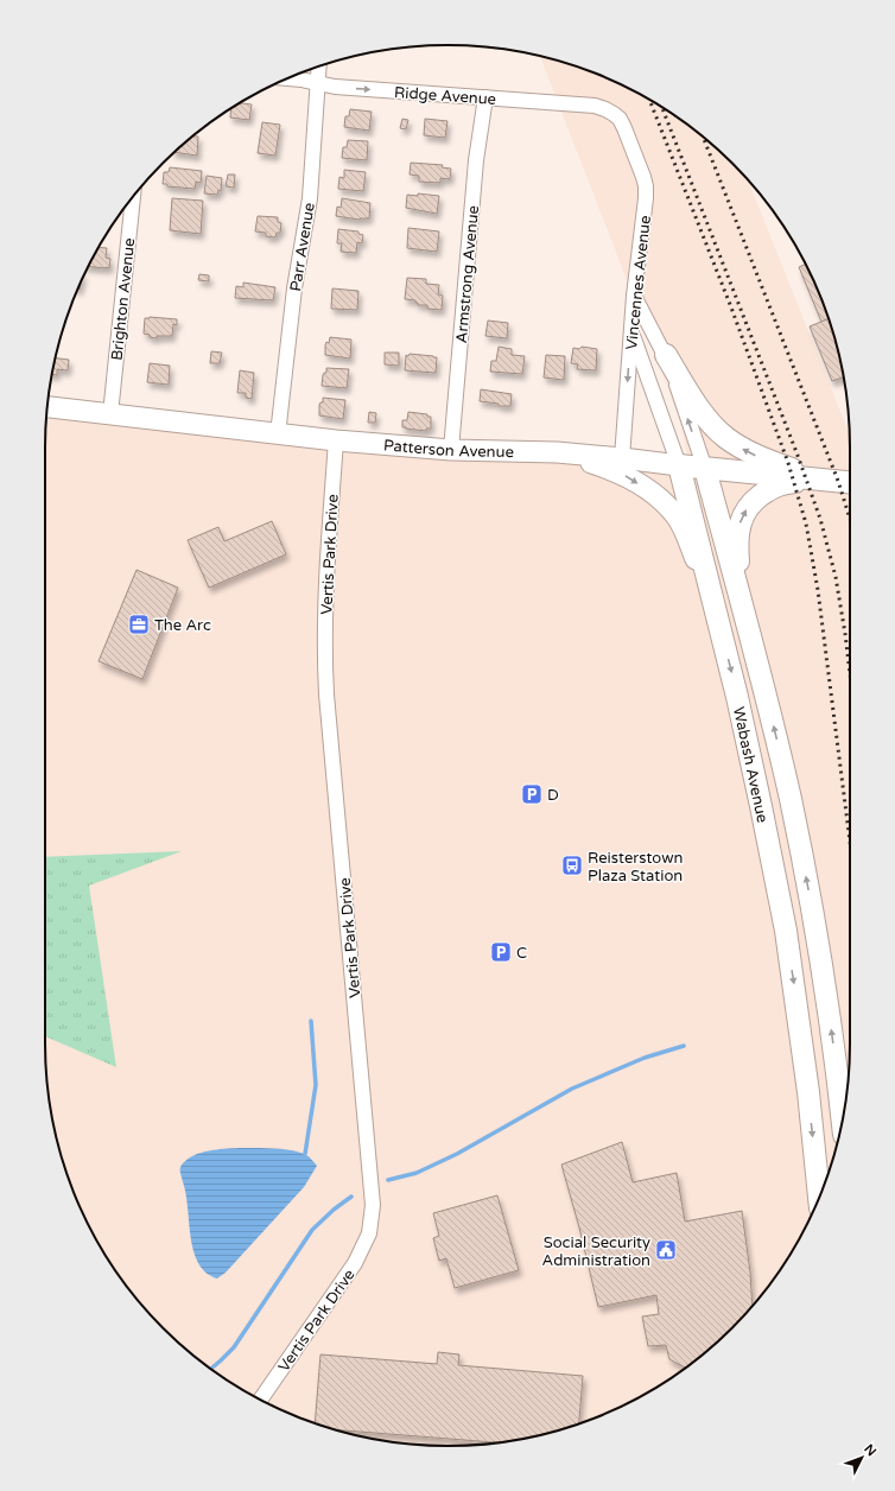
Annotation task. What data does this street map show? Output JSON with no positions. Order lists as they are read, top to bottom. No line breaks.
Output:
{"streets":{"main road":["Patterson Avenue","Wabash Avenue"],"street":["Ridge Avenue","Parr Avenue","Armstrong Avenue","Vincennes Avenue","Brighton Avenue","Vertis Park Drive"]},"crossings":[["Ridge Avenue","Parr Avenue"],["Ridge Avenue","Armstrong Avenue"],["Ridge Avenue","Vincennes Avenue"],["Parr Avenue","Patterson Avenue"],["Armstrong Avenue","Patterson Avenue"],["Vincennes Avenue","Patterson Avenue"],["Vincennes Avenue","Wabash Avenue"],["Brighton Avenue","Patterson Avenue"],["Patterson Avenue","Vertis Park Drive"],["Patterson Avenue","Wabash Avenue"]],"one_way":["Ridge Avenue","Vincennes Avenue"],"places":{"office":["The Arc"],"parking":["D","C"],"bus stop":["Reisterstown Plaza Station"],"public building":["Social Security Administration"]},"north":"top right"}
